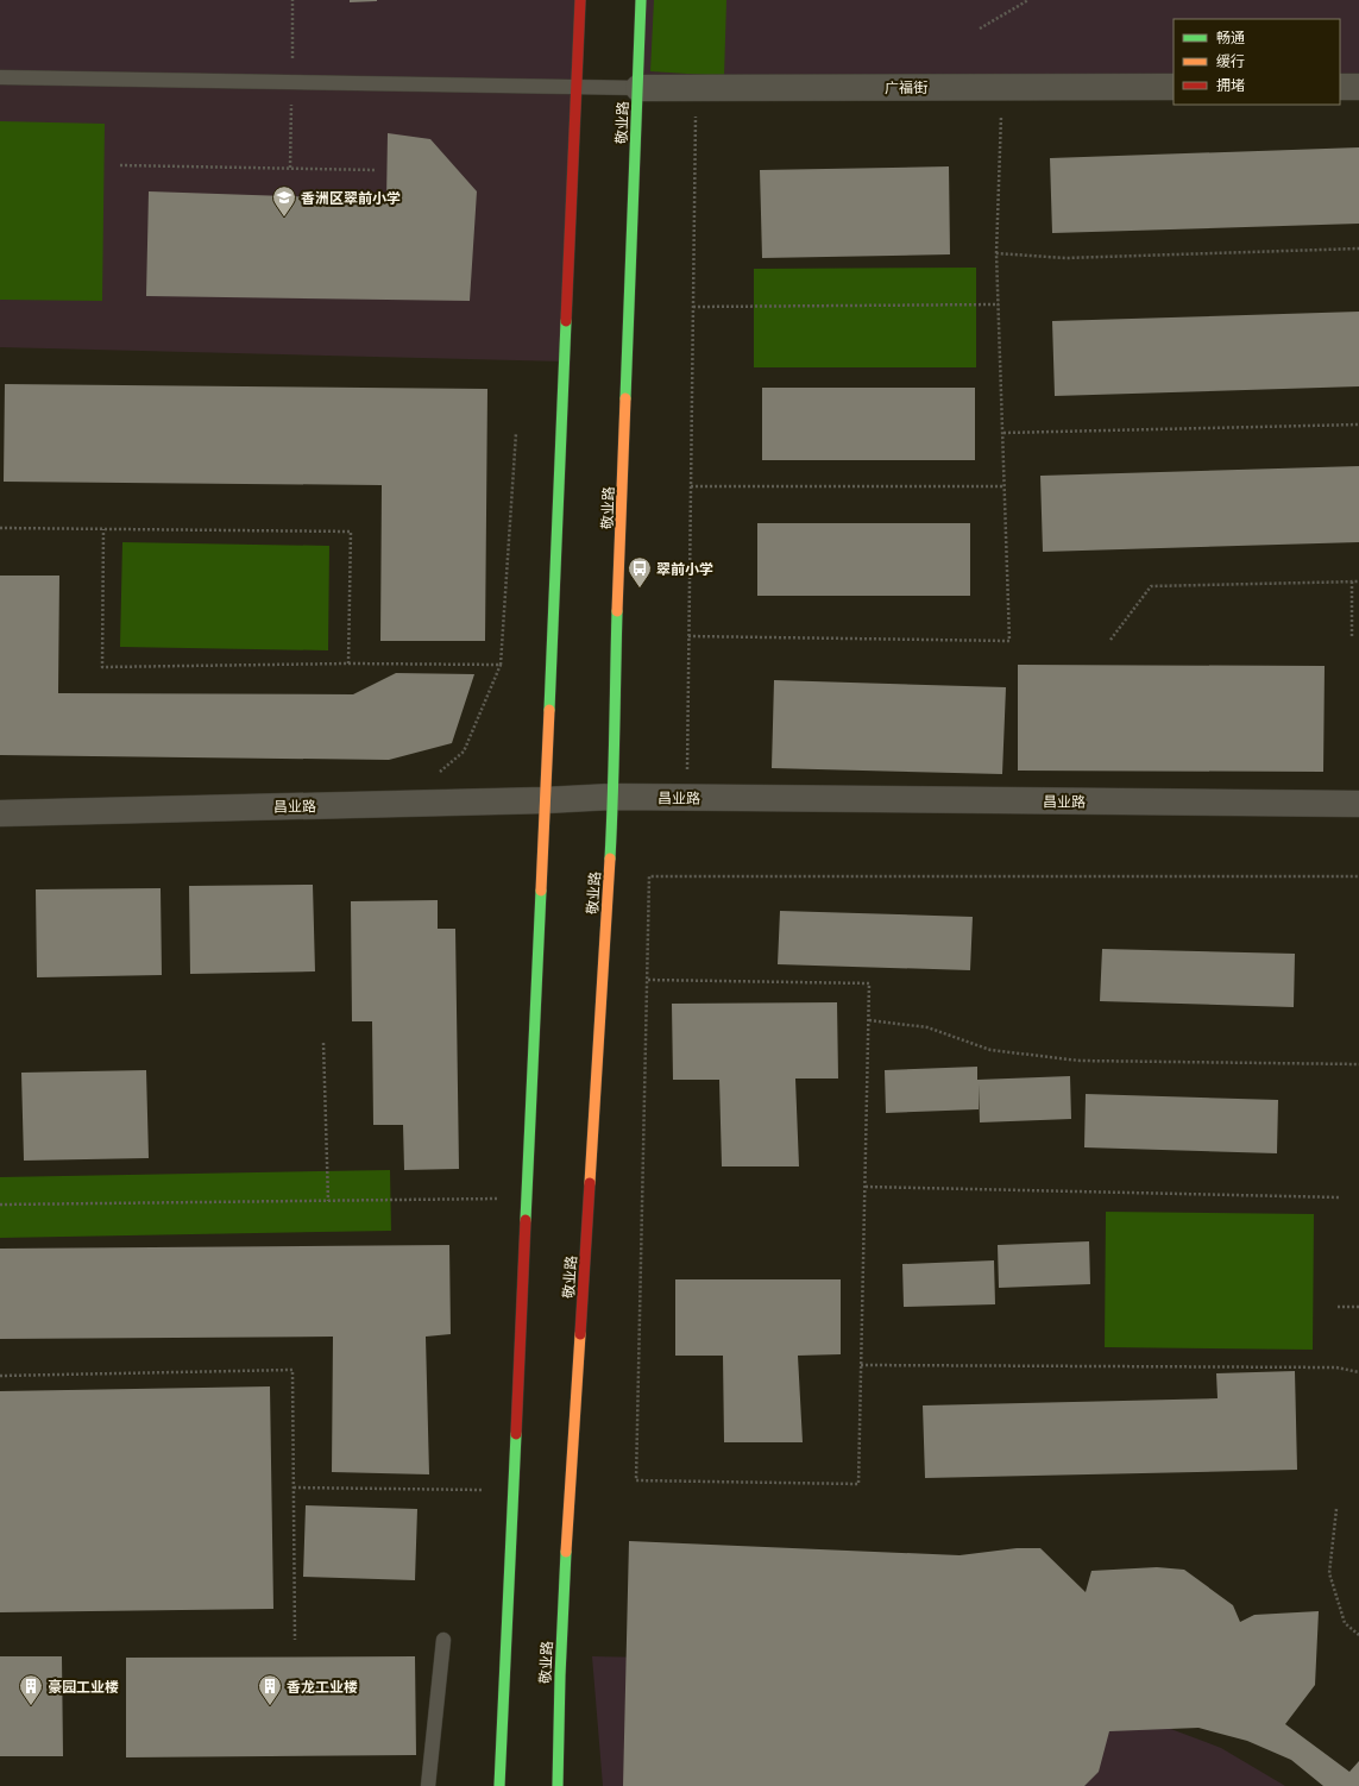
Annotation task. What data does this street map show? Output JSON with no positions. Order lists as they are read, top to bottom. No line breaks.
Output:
{"streets":{"main road":["敬业路"],"street":["广福街","昌业路"]},"crossings":[["广福街","敬业路"],["敬业路","昌业路"]],"places":{"school or university":["香洲区翠前小学"],"bus stop":["翠前小学"],"building":["豪园工业楼","香龙工业楼"]},"legend":["畅通","缓行","拥堵"]}
